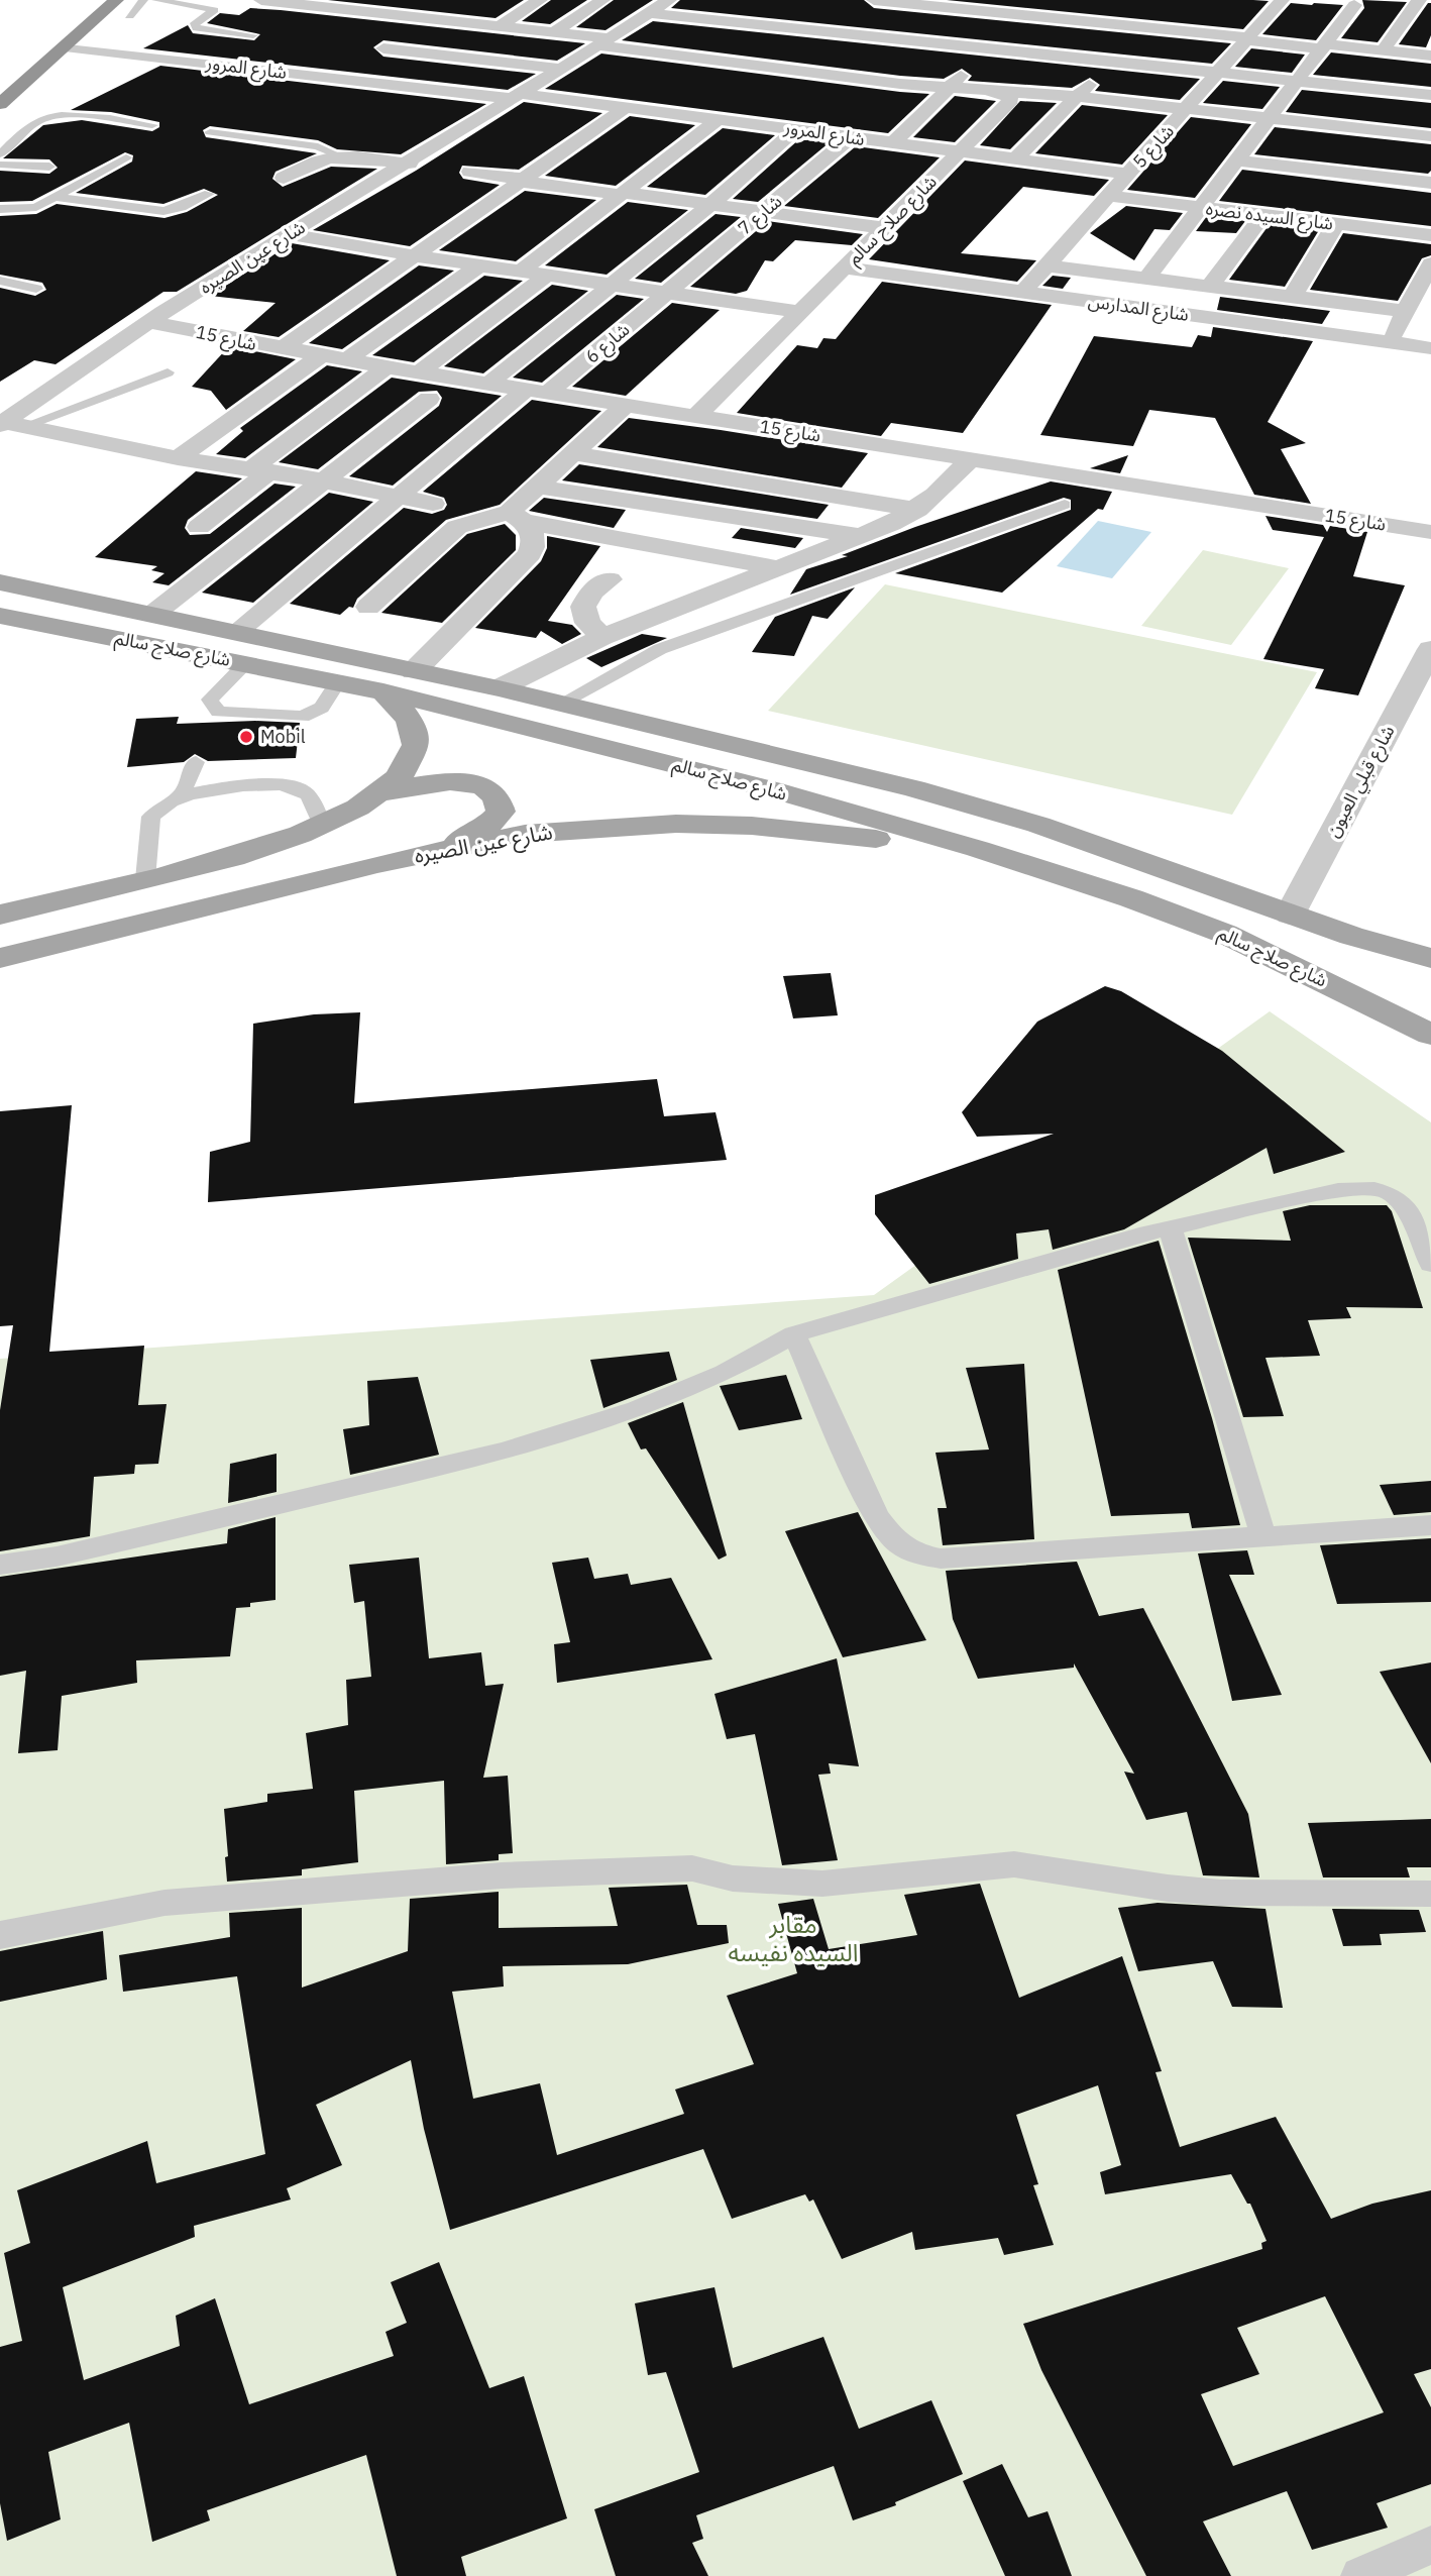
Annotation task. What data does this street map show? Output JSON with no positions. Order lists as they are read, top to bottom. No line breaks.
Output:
{"streets":{"main road":["شارع صلاح سالم","شارع عين الصيره"],"street":["شارع المرور","شارع 5","شارع 7","شارع السيده نصره","شارع المدارس","شارع 15","شارع 6","شارع قبلي العيون"]},"crossings":[["شارع المرور","شارع 5"],["شارع المرور","شارع 7"],["شارع المرور","شارع صلاح سالم"],["شارع المرور","شارع عين الصيره"],["شارع 5","شارع السيده نصره"],["شارع 5","شارع المدارس"],["شارع 7","شارع 6"],["شارع صلاح سالم","شارع عين الصيره"],["شارع صلاح سالم","شارع المدارس"],["شارع صلاح سالم","شارع 15"],["شارع صلاح سالم","شارع 6"],["شارع صلاح سالم","شارع قبلي العيون"],["شارع عين الصيره","شارع 15"],["شارع 15","شارع 6"]],"parks":["مقابر السيده نفيسه"],"places":["Mobil"]}
